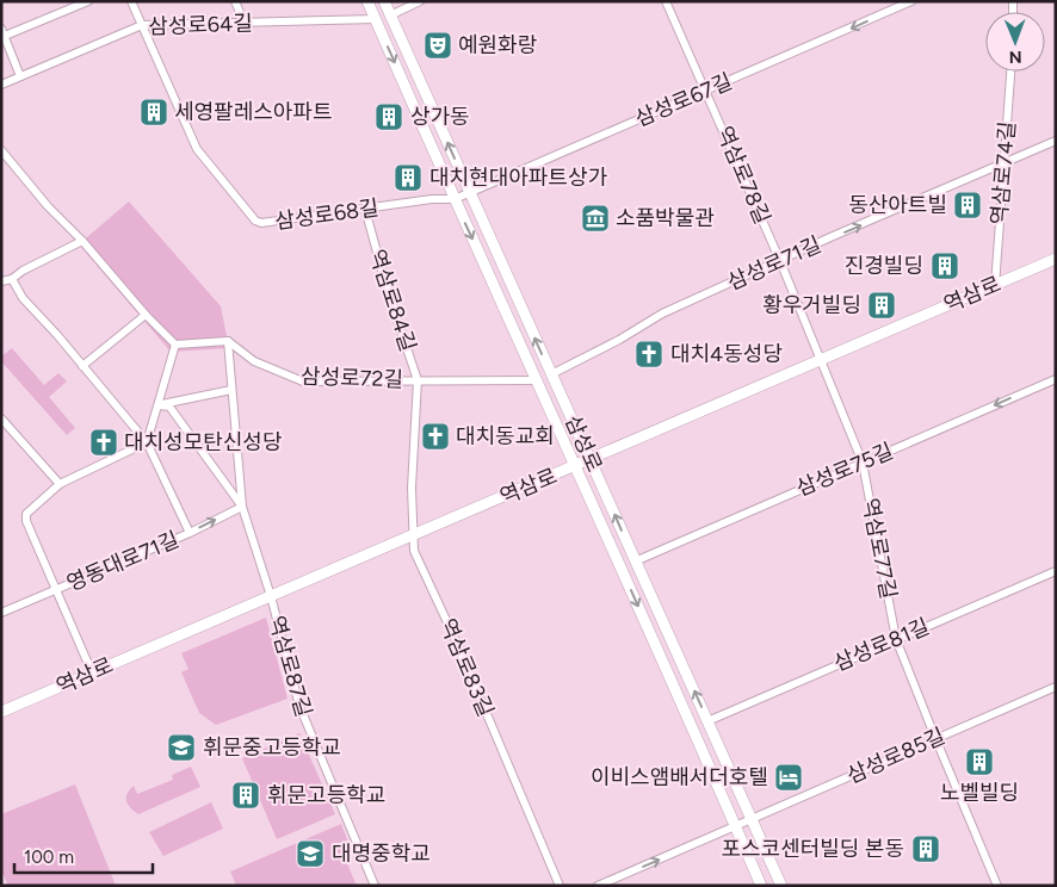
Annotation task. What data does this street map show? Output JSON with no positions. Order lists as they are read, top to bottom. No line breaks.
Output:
{"streets":{"main road":["역삼로","삼성로"],"street":["삼성로64길","삼성로67길","역삼로74길","역삼로78길","삼성로68길","삼성로71길","역삼로84길","삼성로72길","삼성로75길","역삼로77길","영동대로71길","삼성로81길","역삼로87길","역삼로83길","삼성로85길"]},"crossings":[["삼성로64길","삼성로68길"],["삼성로64길","삼성로"],["삼성로67길","역삼로78길"],["삼성로67길","삼성로68길"],["삼성로67길","삼성로"],["역삼로74길","삼성로71길"],["역삼로74길","역삼로"],["역삼로78길","삼성로71길"],["역삼로78길","역삼로"],["역삼로78길","역삼로77길"],["삼성로68길","역삼로84길"],["삼성로68길","삼성로"],["삼성로71길","삼성로"],["역삼로","역삼로84길"],["역삼로","삼성로"],["역삼로","역삼로77길"],["역삼로","역삼로87길"],["역삼로","역삼로83길"],["역삼로84길","삼성로72길"],["역삼로84길","역삼로83길"],["삼성로72길","삼성로"],["삼성로","삼성로75길"],["삼성로","삼성로81길"],["삼성로","삼성로85길"],["삼성로75길","역삼로77길"],["역삼로77길","삼성로81길"],["역삼로77길","삼성로85길"],["영동대로71길","역삼로87길"]],"one_way":["삼성로67길","삼성로71길","삼성로75길"],"places":{"theatre":["예원화랑"],"building":["세영팔레스아파트","상가동","대치현대아파트상가","동산아트빌","진경빌딩","황우거빌딩","노벨빌딩","휘문고등학교","포스코센터빌딩 본동"],"museum":["소품박물관"],"church":["대치4동성당","대치동교회","대치성모탄신성당"],"school or university":["휘문중고등학교","대명중학교"],"hotel":["이비스앰배서더호텔"]},"scale_bar":"100 m","north":"bottom"}
